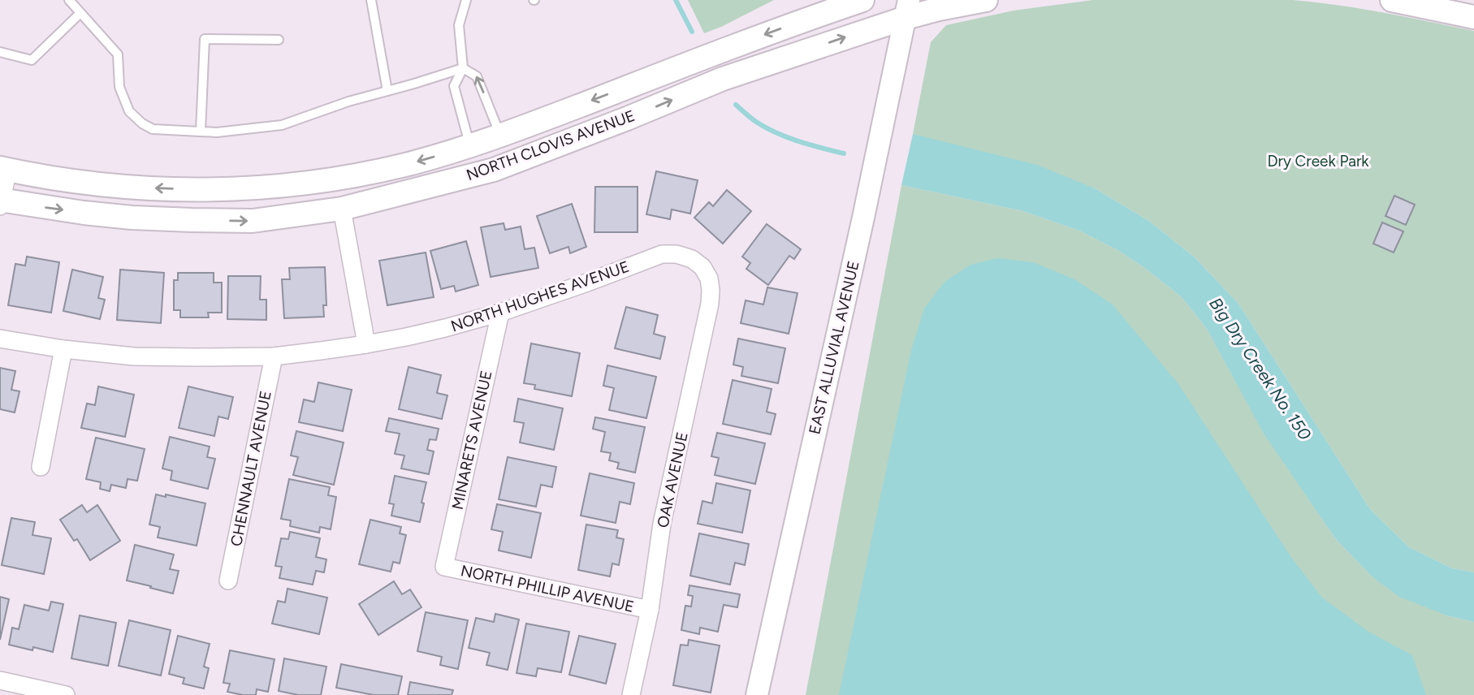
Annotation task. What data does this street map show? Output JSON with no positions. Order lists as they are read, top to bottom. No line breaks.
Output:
{"streets":{"main road":["NORTH CLOVIS AVENUE"],"street":["NORTH HUGHES AVENUE","EAST ALLUVIAL AVENUE","MINARETS AVENUE","CHENNAULT AVENUE","OAK AVENUE","NORTH PHILLIP AVENUE"]},"crossings":[["NORTH CLOVIS AVENUE","EAST ALLUVIAL AVENUE"],["NORTH HUGHES AVENUE","MINARETS AVENUE"],["NORTH HUGHES AVENUE","CHENNAULT AVENUE"],["NORTH HUGHES AVENUE","OAK AVENUE"],["MINARETS AVENUE","NORTH PHILLIP AVENUE"],["OAK AVENUE","NORTH PHILLIP AVENUE"]],"water":["Big Dry Creek No. 150"],"parks":["Dry Creek Park"]}
